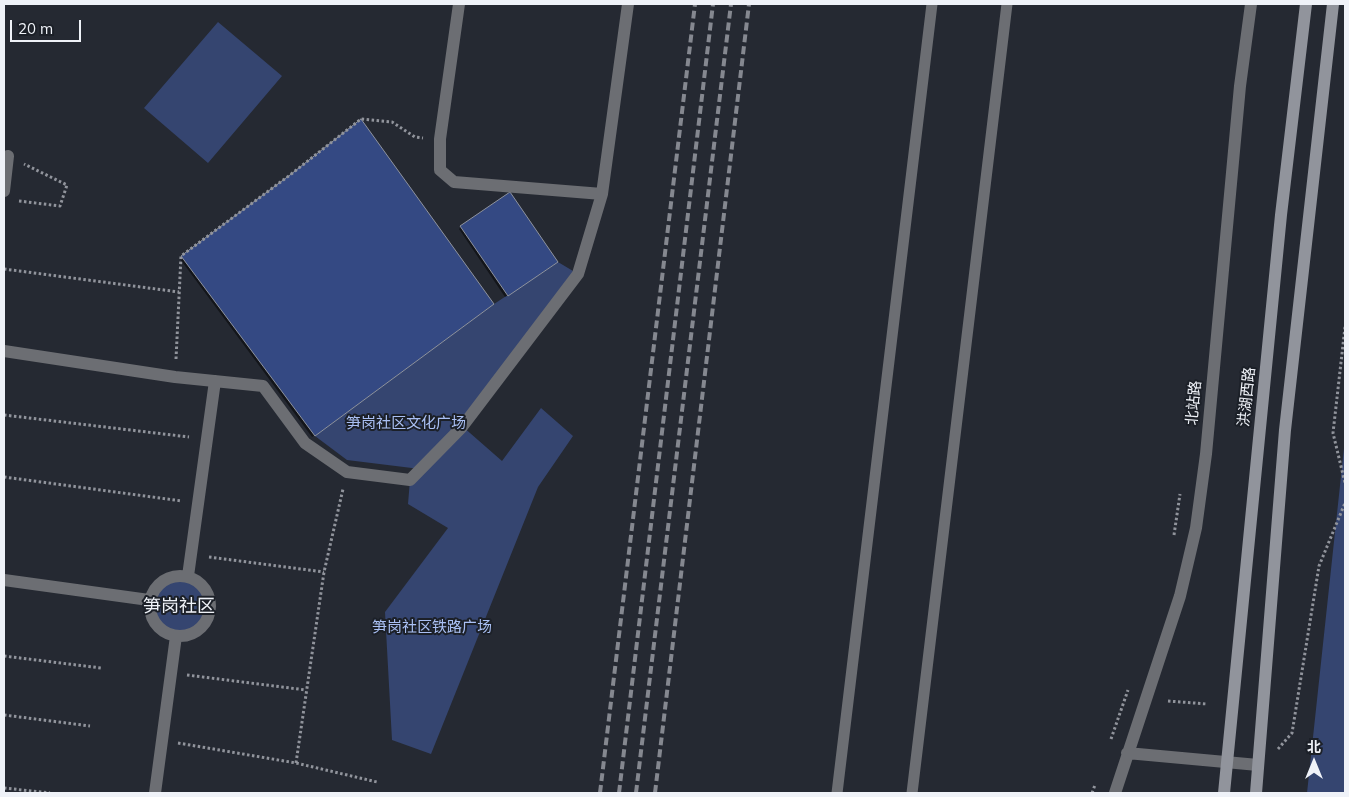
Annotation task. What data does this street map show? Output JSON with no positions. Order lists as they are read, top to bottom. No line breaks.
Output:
{"streets":{"main road":["洪湖西路"],"street":["北站路"]},"districts":["笋岗社区"],"parks":["笋岗社区文化广场","笋岗社区铁路广场"],"scale_bar":"20 m","north":"top"}
